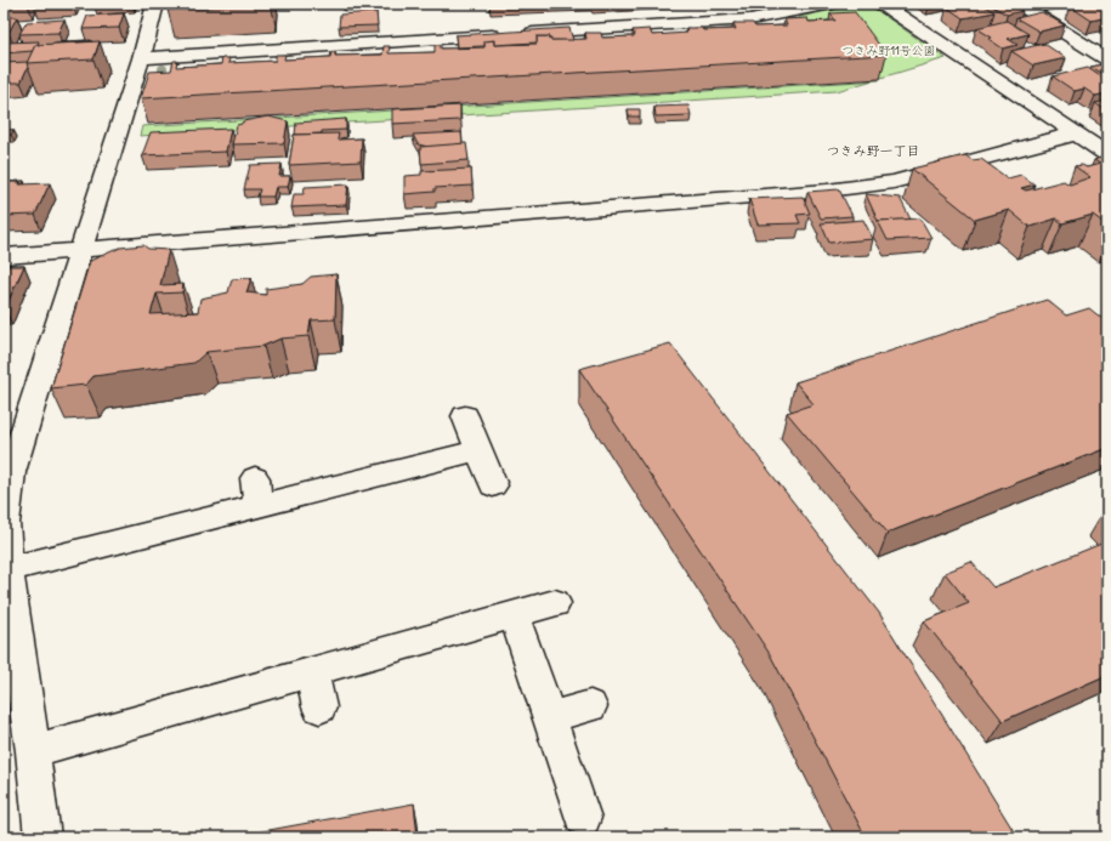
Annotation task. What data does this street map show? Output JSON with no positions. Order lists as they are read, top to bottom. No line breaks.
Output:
{"districts":["つきみ野一丁目"],"parks":["つきみ野11号公園"]}
